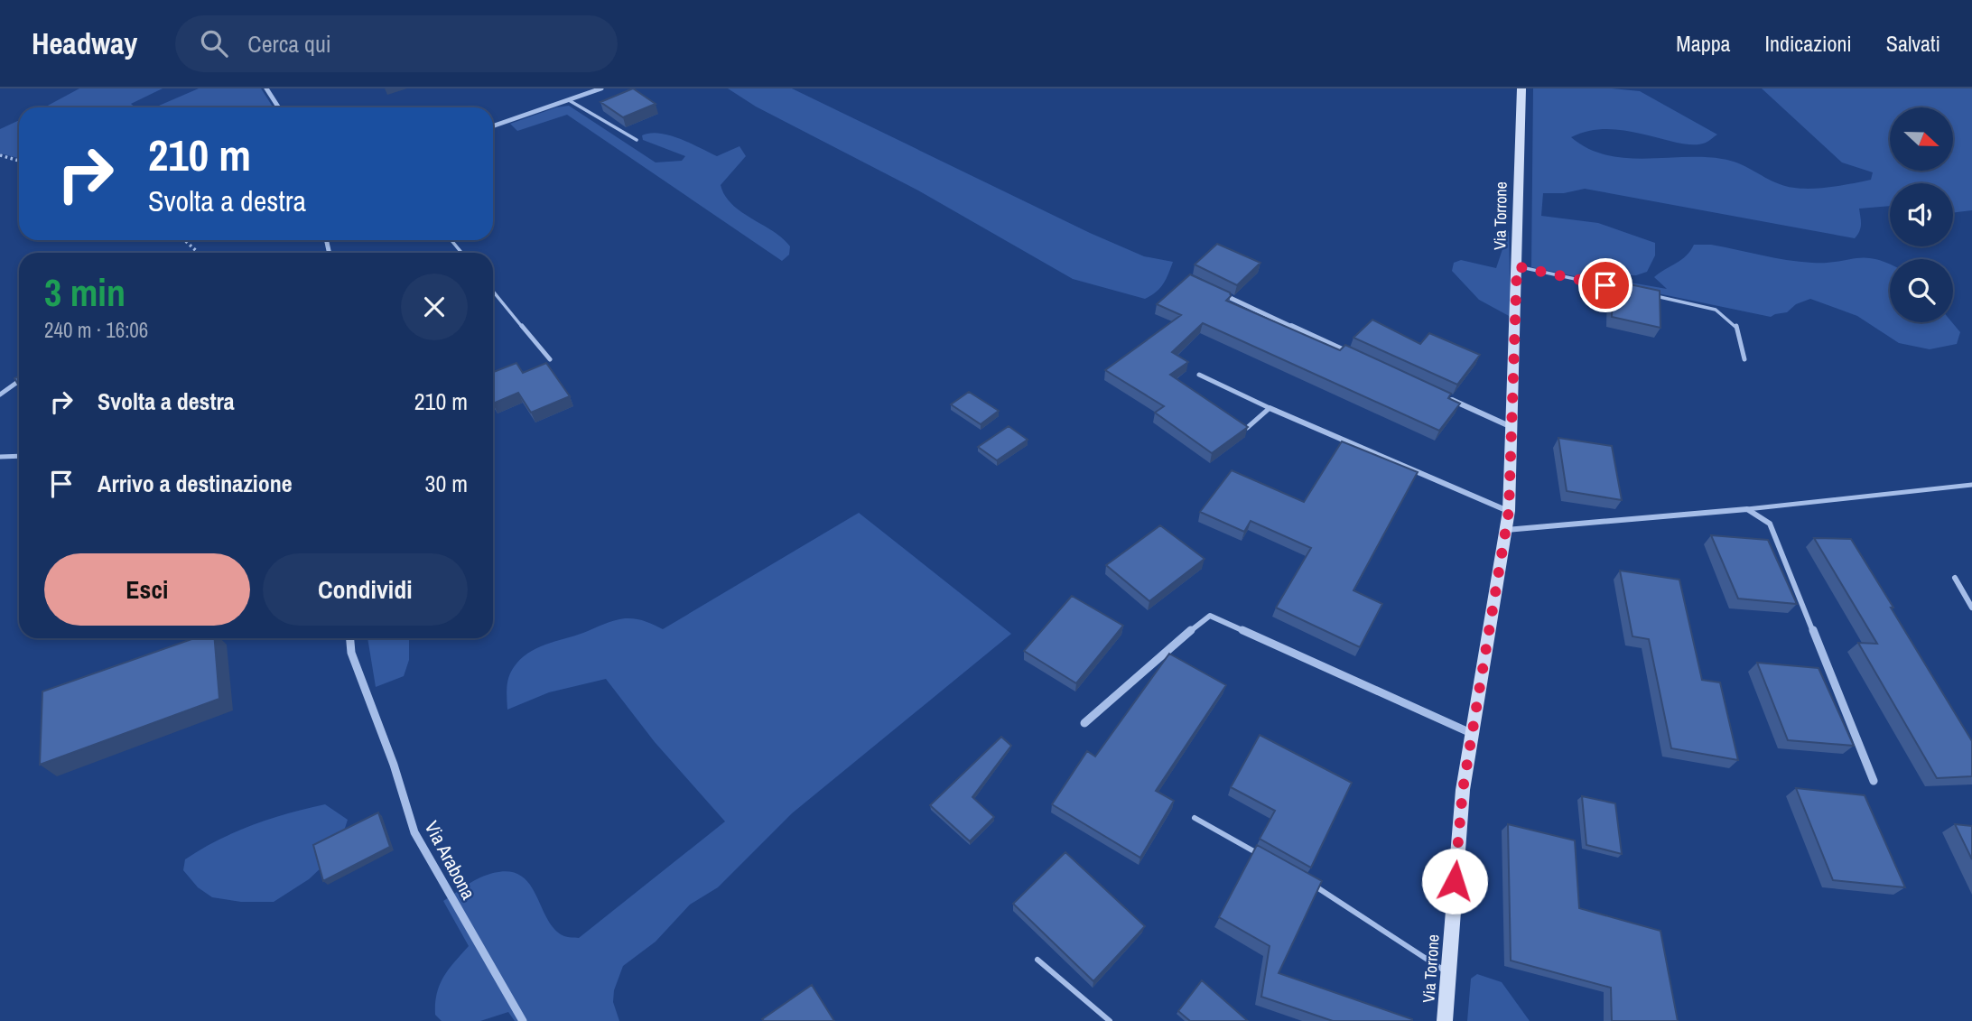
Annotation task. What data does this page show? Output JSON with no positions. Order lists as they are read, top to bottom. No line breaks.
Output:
{"streets":{"main road":["Via Torrone"],"street":["Via Arabona"]},"north":"right","page":{"header":"Headway","search":"Cerca qui","nav":["Mappa","Indicazioni","Salvati"],"turn":["210 m","Svolta a destra"],"heading":["3 min","240 m · 16:06"],"list":[{"name":"Svolta a destra","value":"210 m"},{"name":"Arrivo a destinazione","value":"30 m"}],"buttons":["Esci","Condividi"]}}
